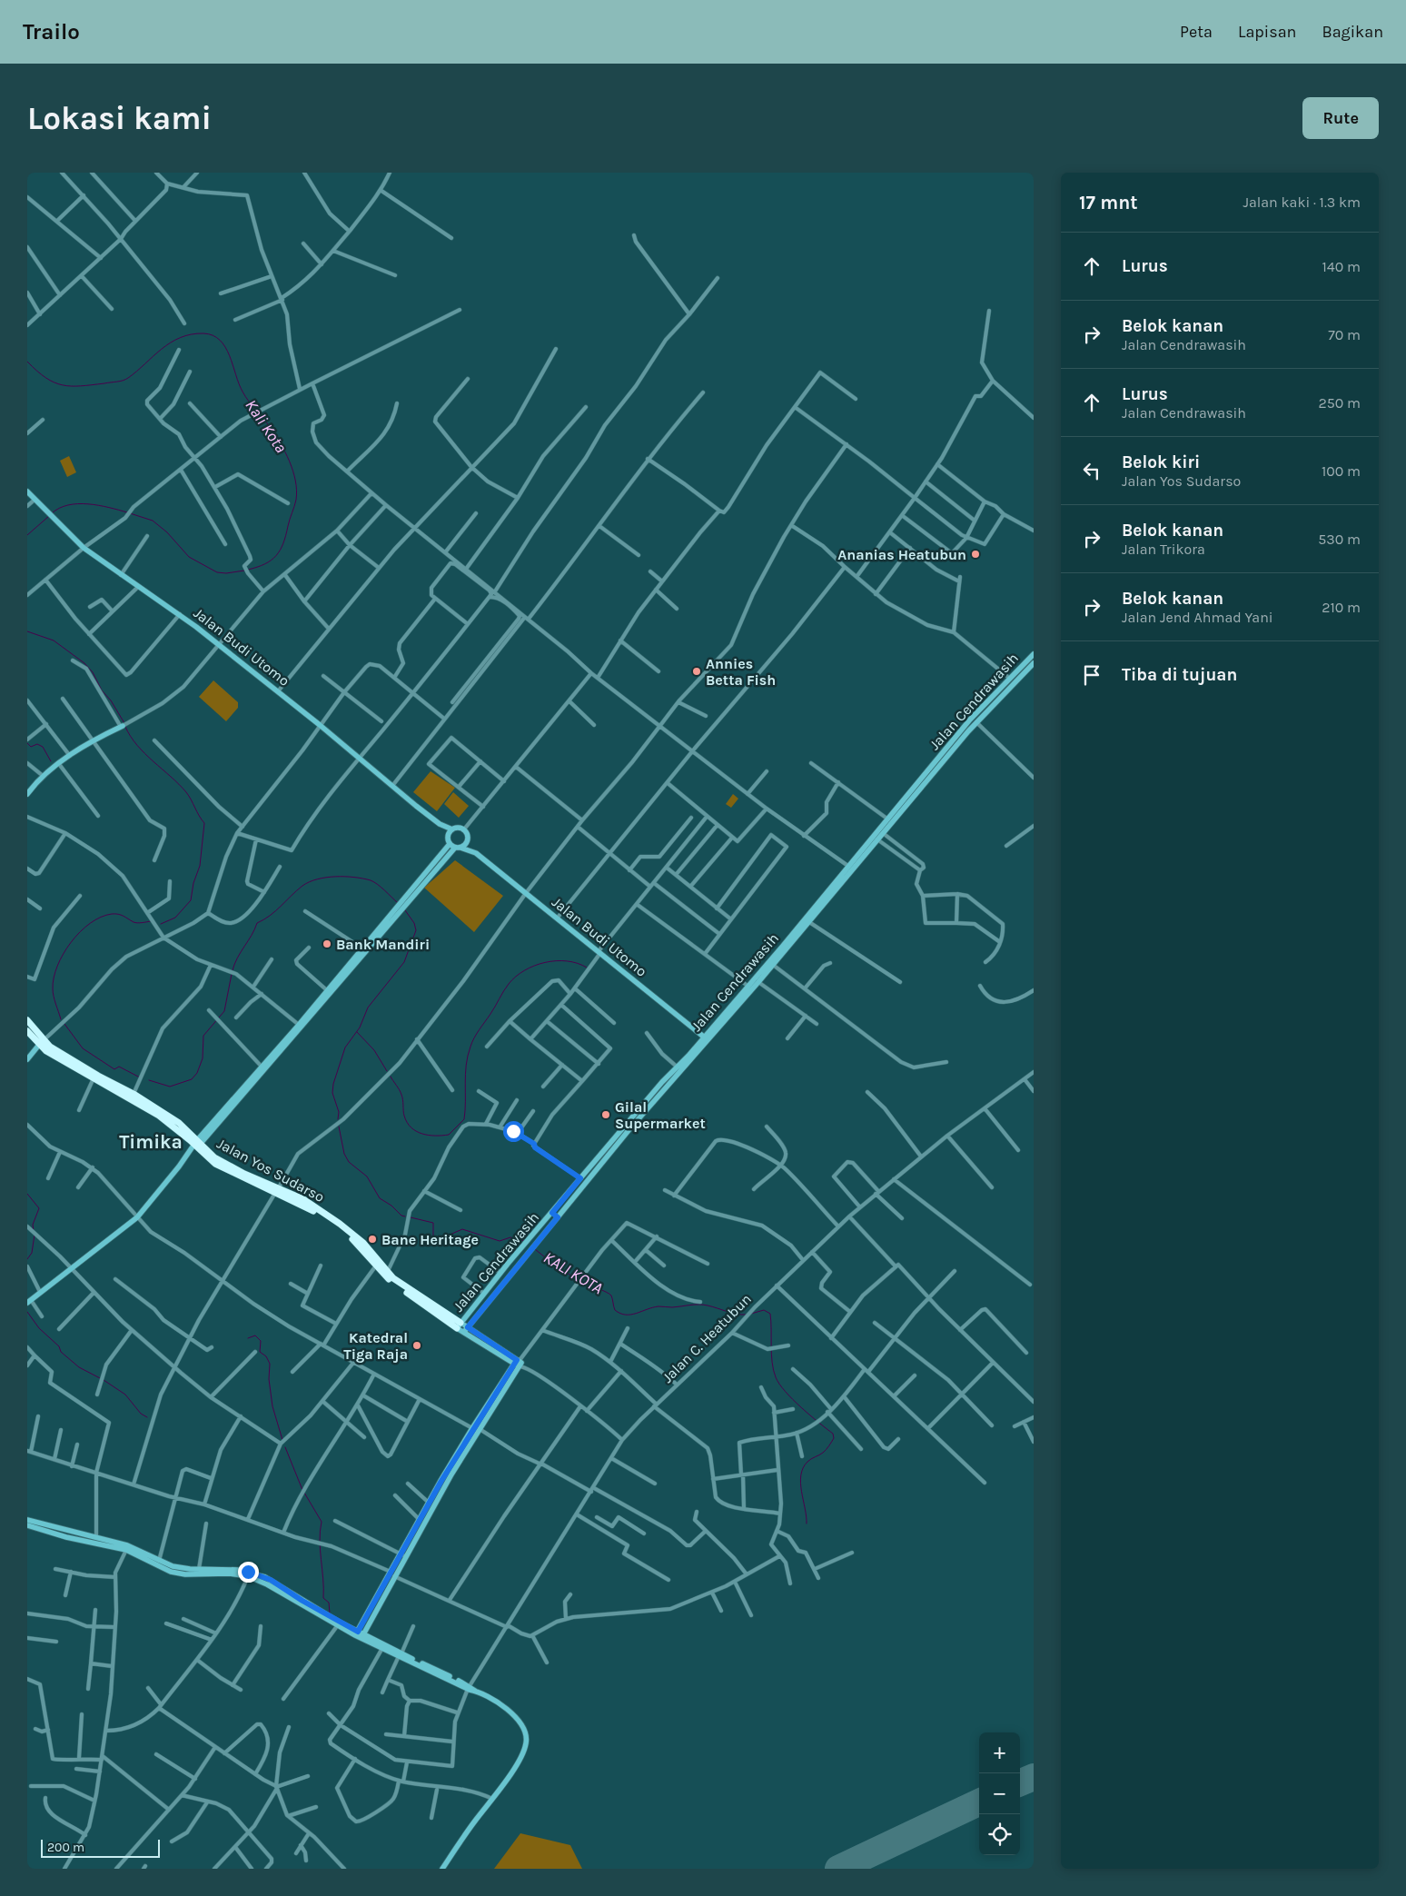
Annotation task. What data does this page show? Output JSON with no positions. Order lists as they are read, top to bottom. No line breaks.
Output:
{"streets":{"highway":["Jalan Yos Sudarso"],"main road":["Jalan Budi Utomo","Jalan Cendrawasih"],"street":["Jalan C. Heatubun"]},"crossings":[["Jalan Budi Utomo","Jalan Cendrawasih"],["Jalan Cendrawasih","Jalan Yos Sudarso"]],"districts":["Timika"],"water":["Kali Kota","KALI KOTA"],"places":["Ananias Heatubun","Annies Betta Fish","Bank Mandiri","Gilal Supermarket","Bane Heritage","Katedral Tiga Raja"],"scale_bar":"200 m","page":{"header":"Trailo","nav":["Peta","Lapisan","Bagikan"],"buttons":"Rute","title":"Lokasi kami","heading":["17 mnt","Jalan kaki · 1.3 km"],"list":[["Lurus","140 m"],["Belok kanan","Jalan Cendrawasih","70 m"],["Lurus","Jalan Cendrawasih","250 m"],["Belok kiri","Jalan Yos Sudarso","100 m"],["Belok kanan","Jalan Trikora","530 m"],["Belok kanan","Jalan Jend Ahmad Yani","210 m"],"Tiba di tujuan"],"map_buttons":["+","−"],"scale":"200 m"}}
